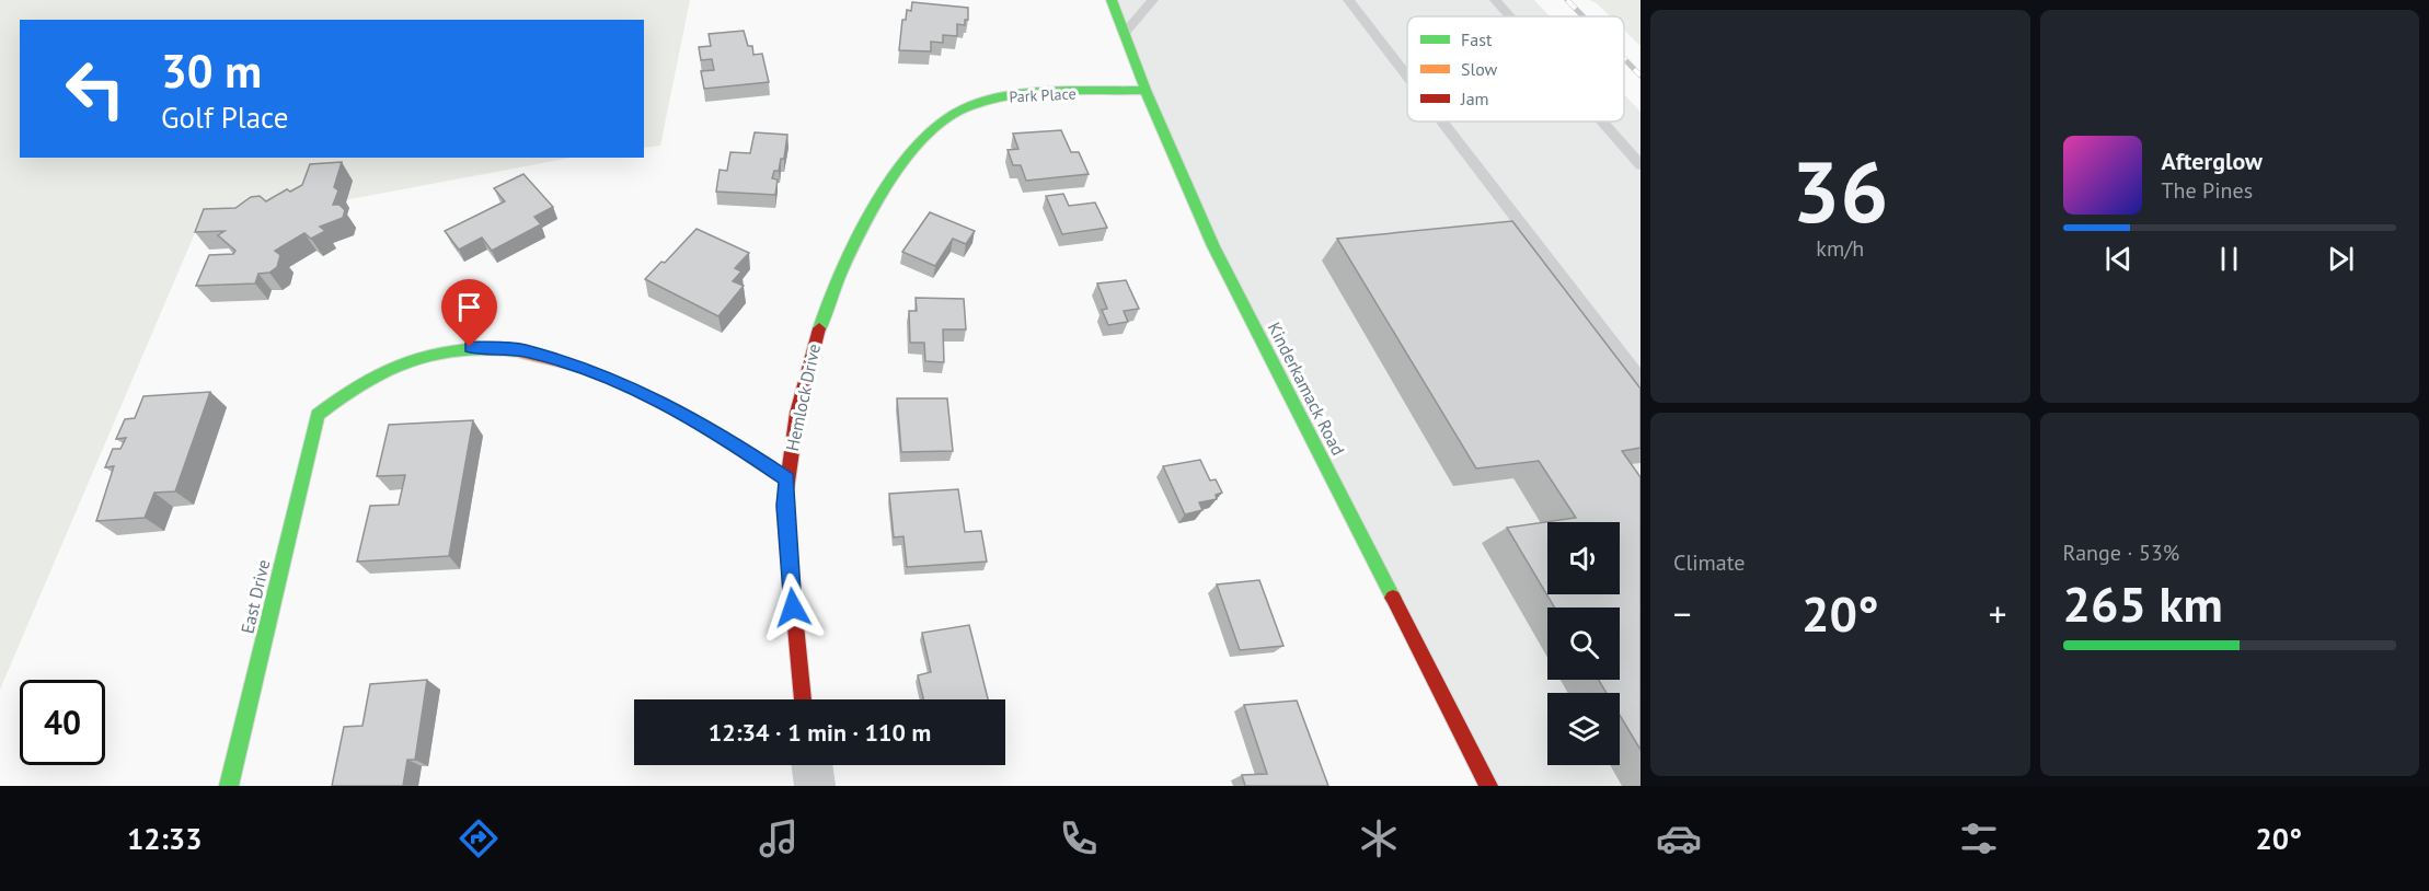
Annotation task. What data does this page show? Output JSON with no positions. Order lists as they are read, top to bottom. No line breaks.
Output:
{"streets":{"street":["Park Place","Kinderkamack Road","Hemlock Drive","East Drive"]},"crossings":[["Park Place","Kinderkamack Road"],["Park Place","Hemlock Drive"],["Hemlock Drive","East Drive"]],"legend":["Fast","Slow","Jam"],"page":{"tile":[["36","km/h"],"Climate",["Range · 53%","265 km"]],"turn":["30 m","Golf Place"],"song":["Afterglow","The Pines"],"heat":["−","20°","+"],"limit":"40","trip":"12:34 · 1 min · 110 m","tabs":["12:33","20°"]}}
